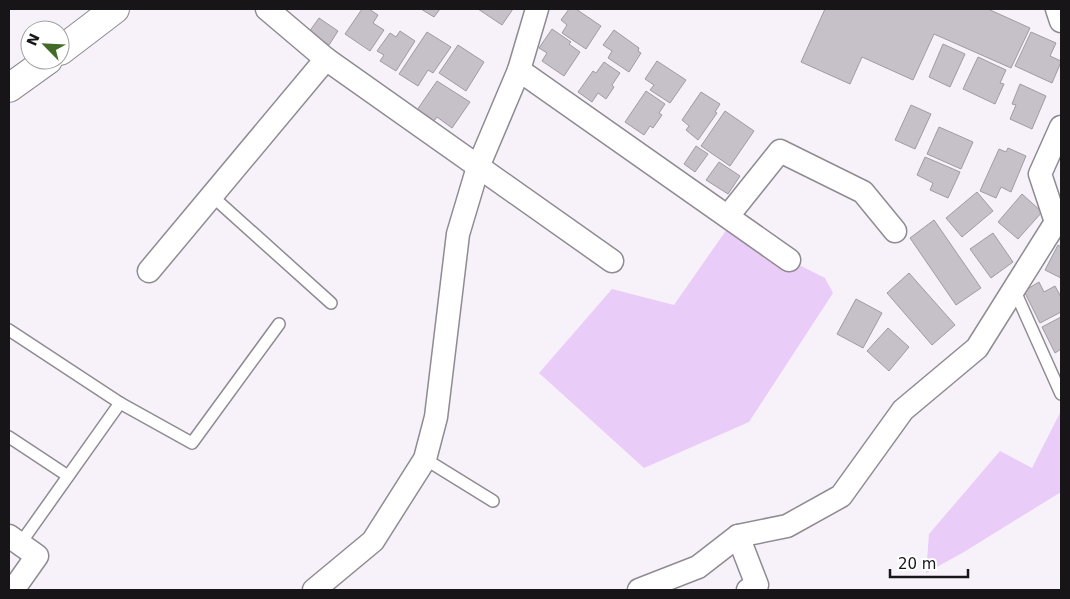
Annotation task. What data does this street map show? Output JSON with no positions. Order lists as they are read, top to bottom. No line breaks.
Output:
{"scale_bar":"20 m","north":"top left"}
